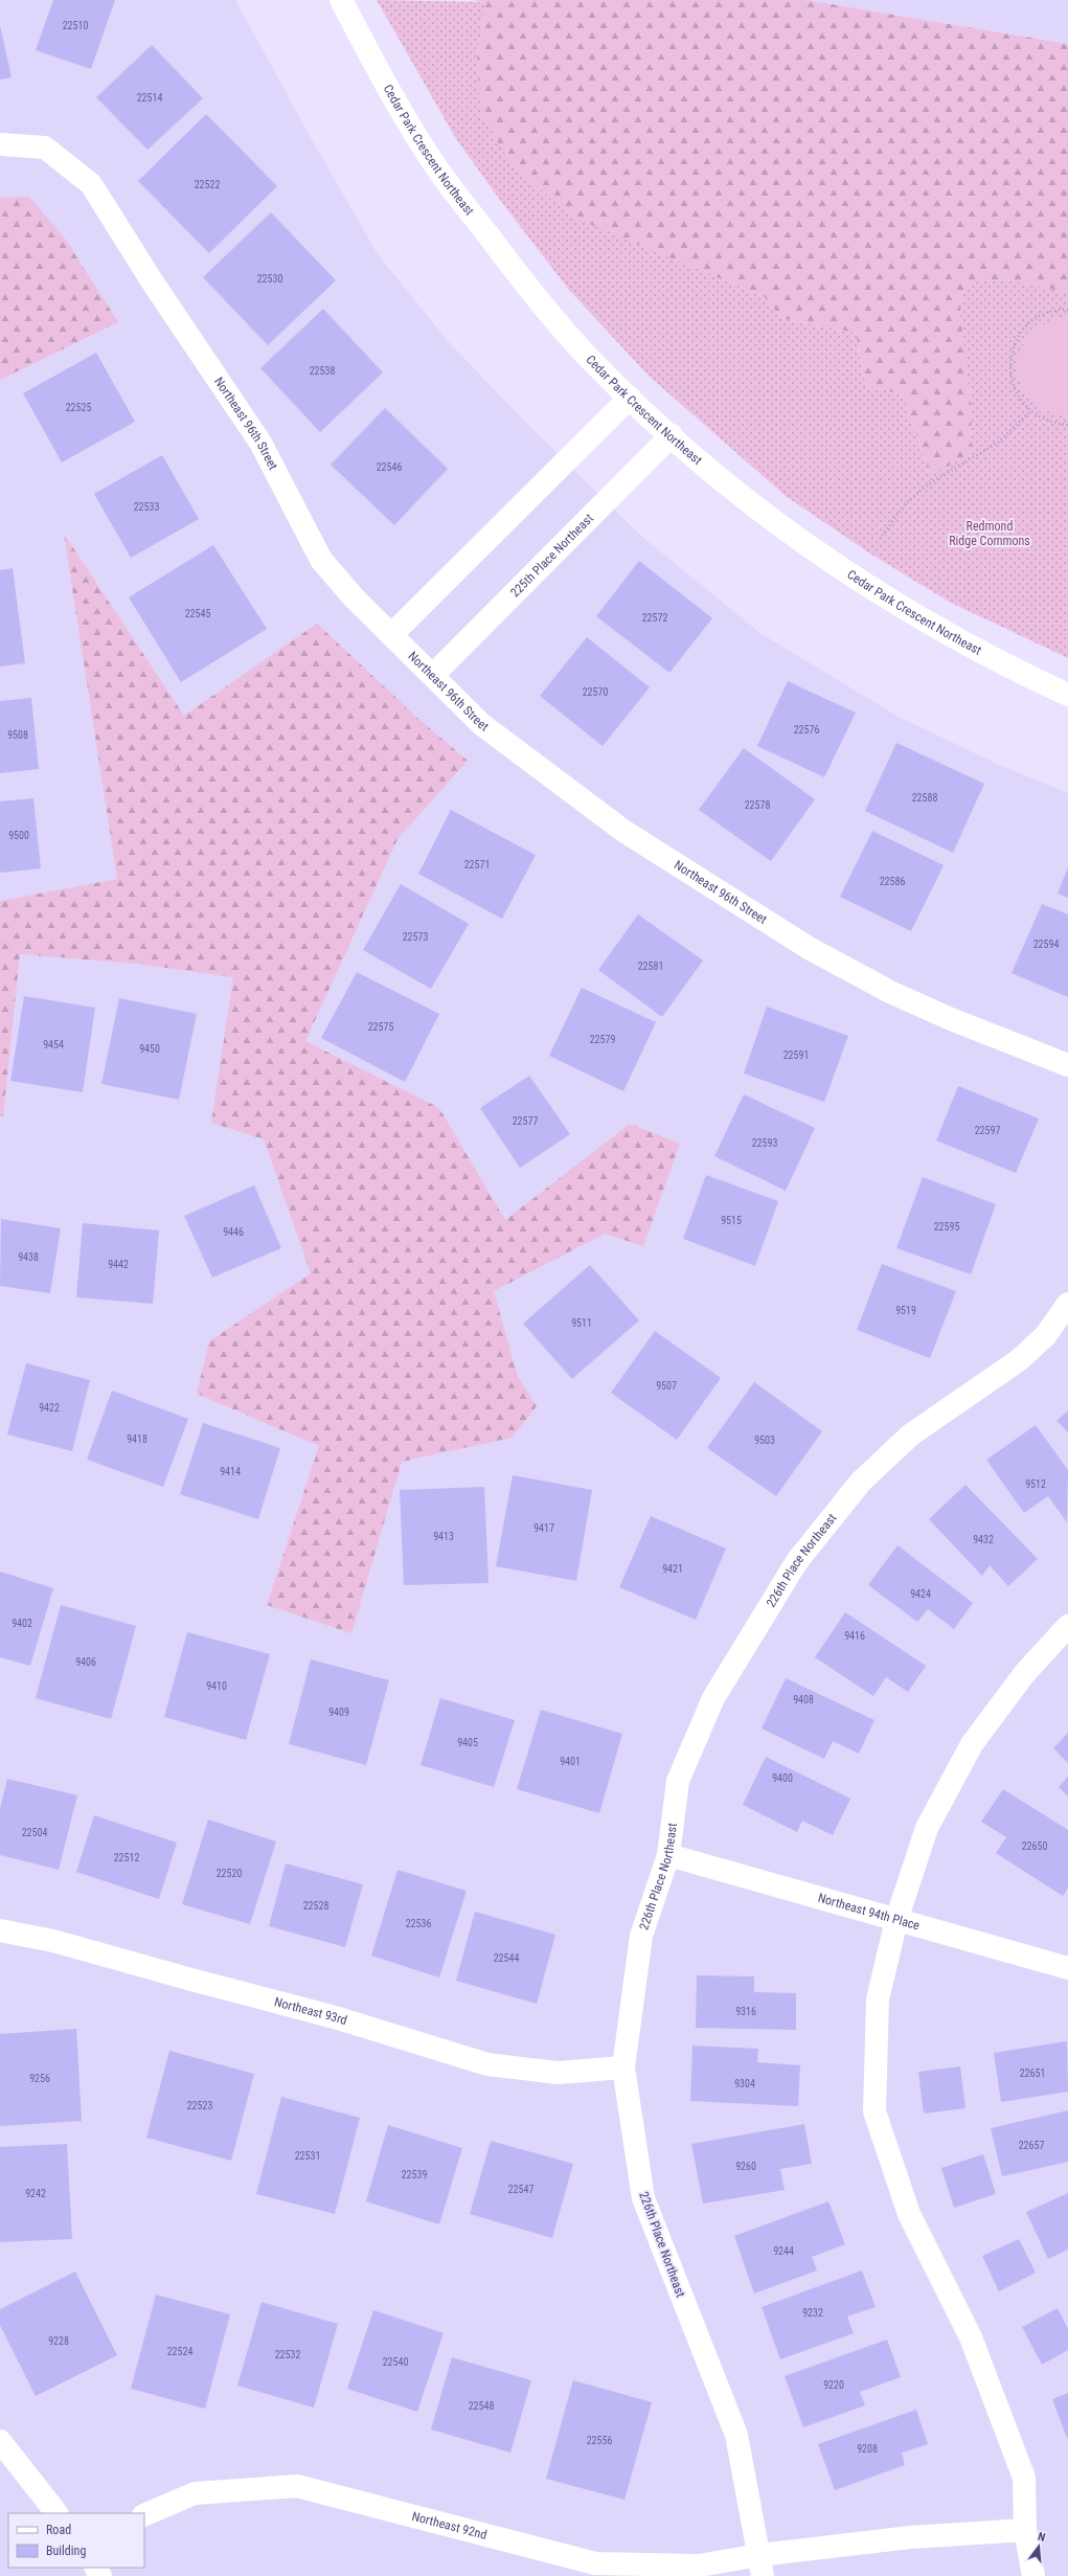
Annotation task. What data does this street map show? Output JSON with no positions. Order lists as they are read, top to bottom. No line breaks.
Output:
{"streets":{"street":["Cedar Park Crescent Northeast","Northeast 96th Street","225th Place Northeast","226th Place Northeast","Northeast 94th Place","Northeast 93rd","Northeast 92nd"]},"crossings":[["Cedar Park Crescent Northeast","225th Place Northeast"],["Northeast 96th Street","225th Place Northeast"],["226th Place Northeast","Northeast 94th Place"],["226th Place Northeast","Northeast 93rd"],["226th Place Northeast","Northeast 92nd"]],"parks":["Redmond Ridge Commons"],"house_numbers":["22510","22514","22522","22530","22538","22525","22546","22533","22545","22572","22570","22576","9508","22588","22578","9500","22571","22586","22573","22594","22581","22575","22579","9454","9450","22591","22577","22597","22593","9515","22595","9446","9438","9442","9519","9511","9507","9422","9418","9503","9414","9512","9417","9413","9432","9421","9424","9402","9416","9406","9410","9408","9409","9405","9401","9400","22504","22650","22512","22520","22528","22536","22544","9316","22651","9256","9304","22523","22657","22531","9260","22539","22547","9242","9244","9232","9228","22524","22532","22540","9220","22548","22556","9208"],"legend":["Road","Building"],"north":"top"}
